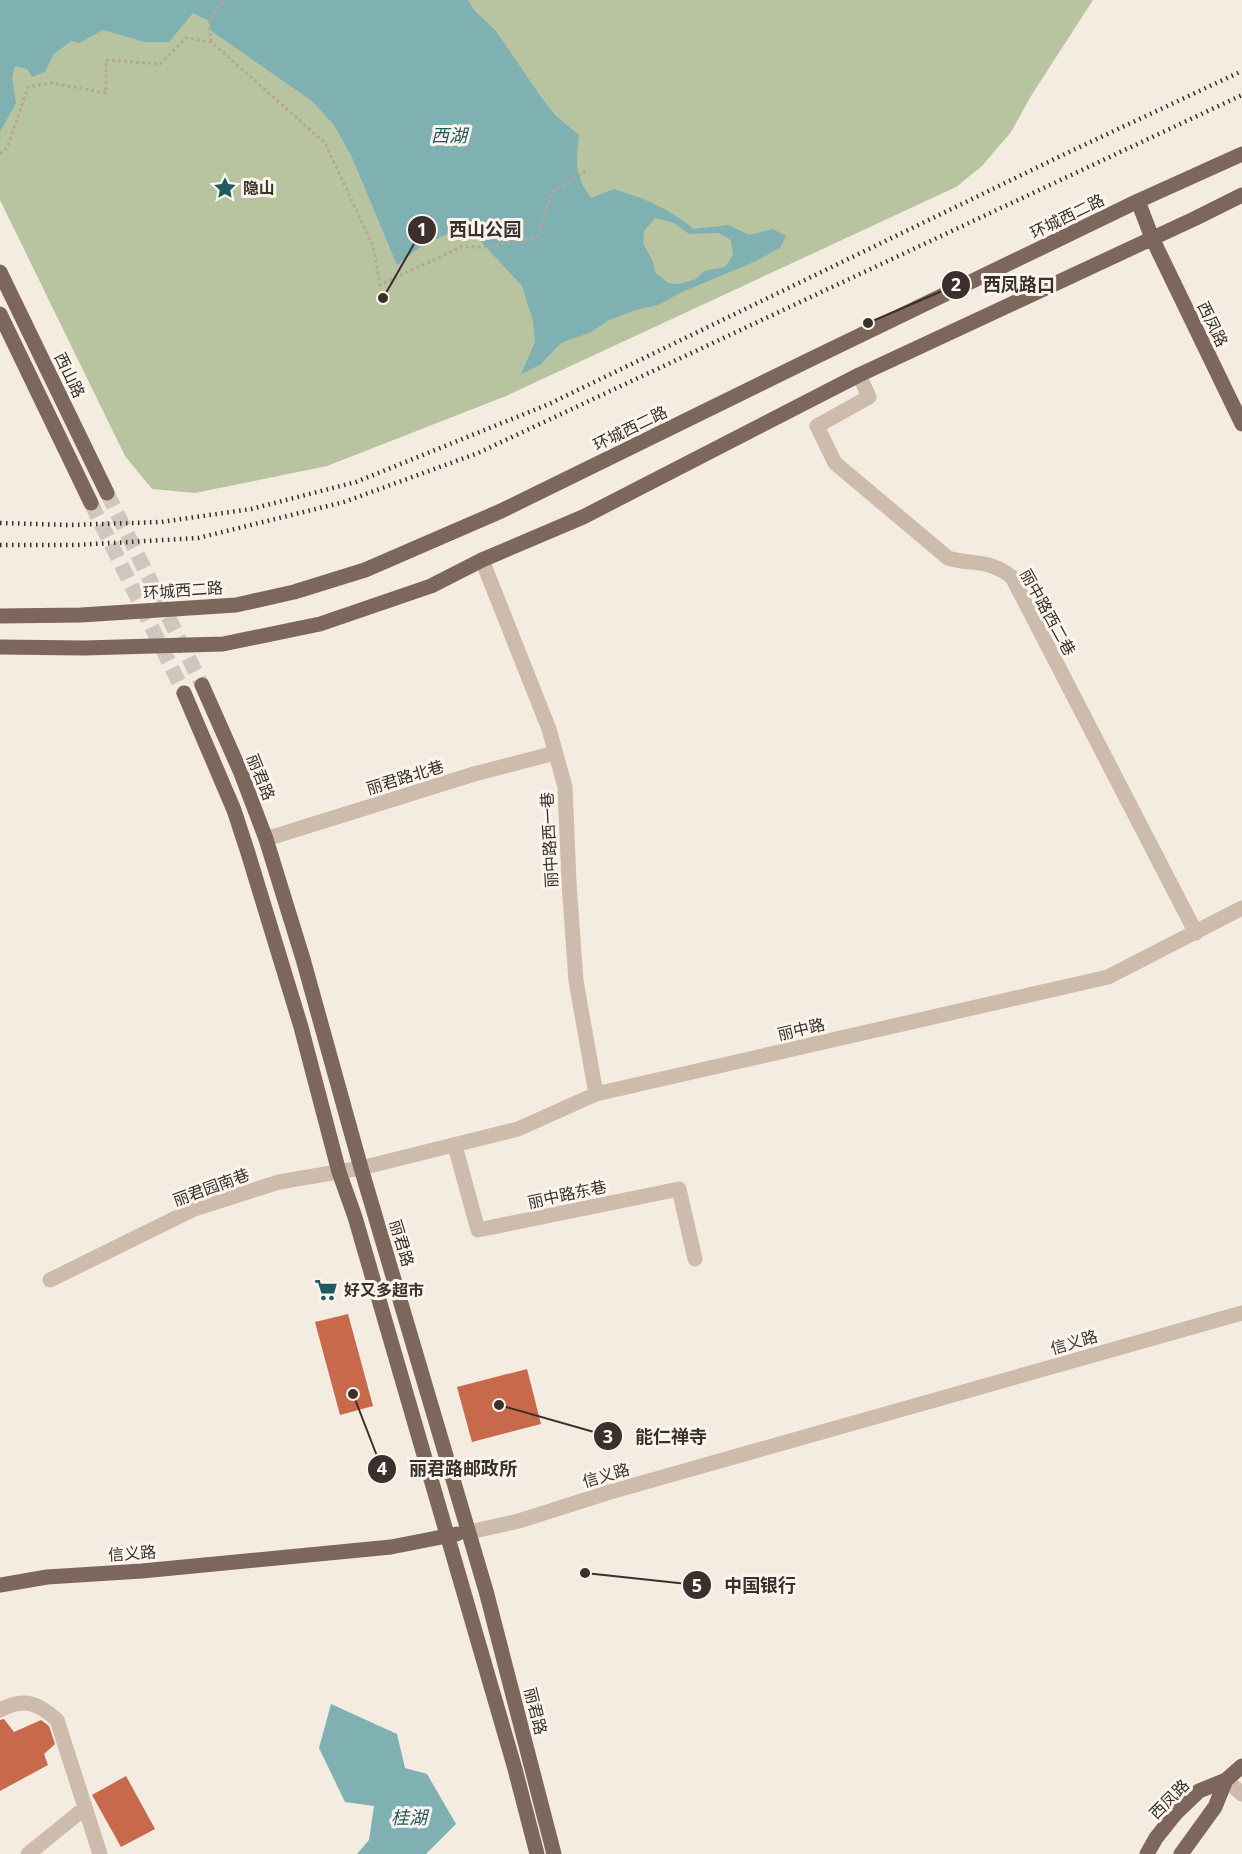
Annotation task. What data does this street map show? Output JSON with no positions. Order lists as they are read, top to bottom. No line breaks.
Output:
{"streets":{"main road":["环城西二路","西凤路","西山路","丽君路","信义路"],"street":["丽中路西二巷","丽君路北巷","丽中路西一巷","丽中路","丽君园南巷","丽中路东巷"]},"crossings":[["环城西二路","西凤路"],["丽中路西二巷","丽中路"],["丽君路","丽君路北巷"],["丽君路","丽中路"],["丽君路","丽君园南巷"],["丽君路","信义路"],["丽君路北巷","丽中路西一巷"],["丽中路西一巷","丽中路"],["丽中路","丽君园南巷"],["丽中路","丽中路东巷"]],"water":["西湖","桂湖"],"places":{"place":["隐山"],"other":["西山公园","西凤路口","丽君路邮政所","能仁禅寺","中国银行"],"supermarket":["好又多超市"]}}
